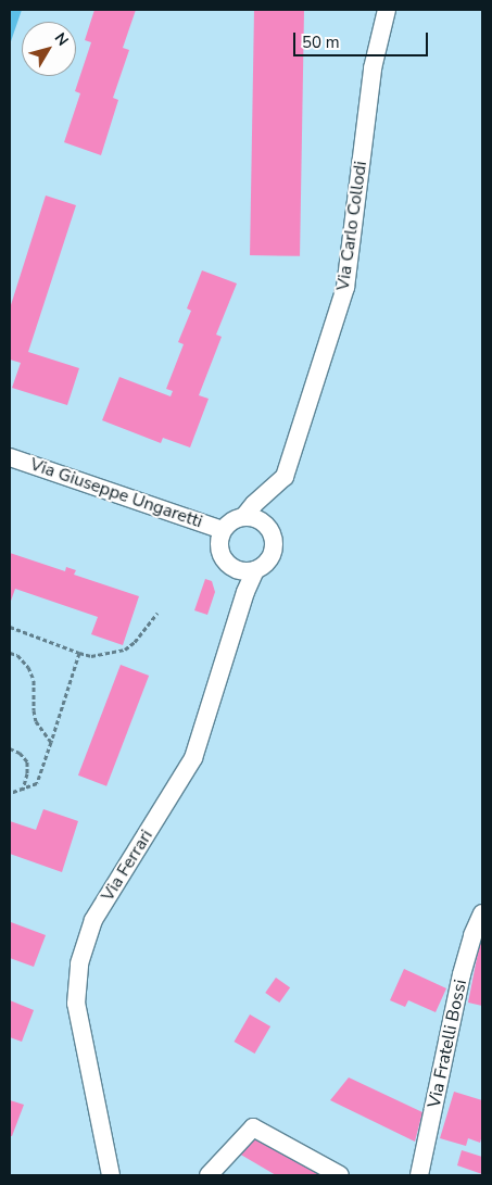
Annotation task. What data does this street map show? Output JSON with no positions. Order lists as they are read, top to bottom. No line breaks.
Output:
{"streets":{"street":["Via Carlo Collodi","Via Giuseppe Ungaretti","Via Ferrari","Via Fratelli Bossi"]},"crossings":[["Via Carlo Collodi","Via Giuseppe Ungaretti"],["Via Carlo Collodi","Via Ferrari"],["Via Giuseppe Ungaretti","Via Ferrari"]],"scale_bar":"50 m","north":"top right"}
